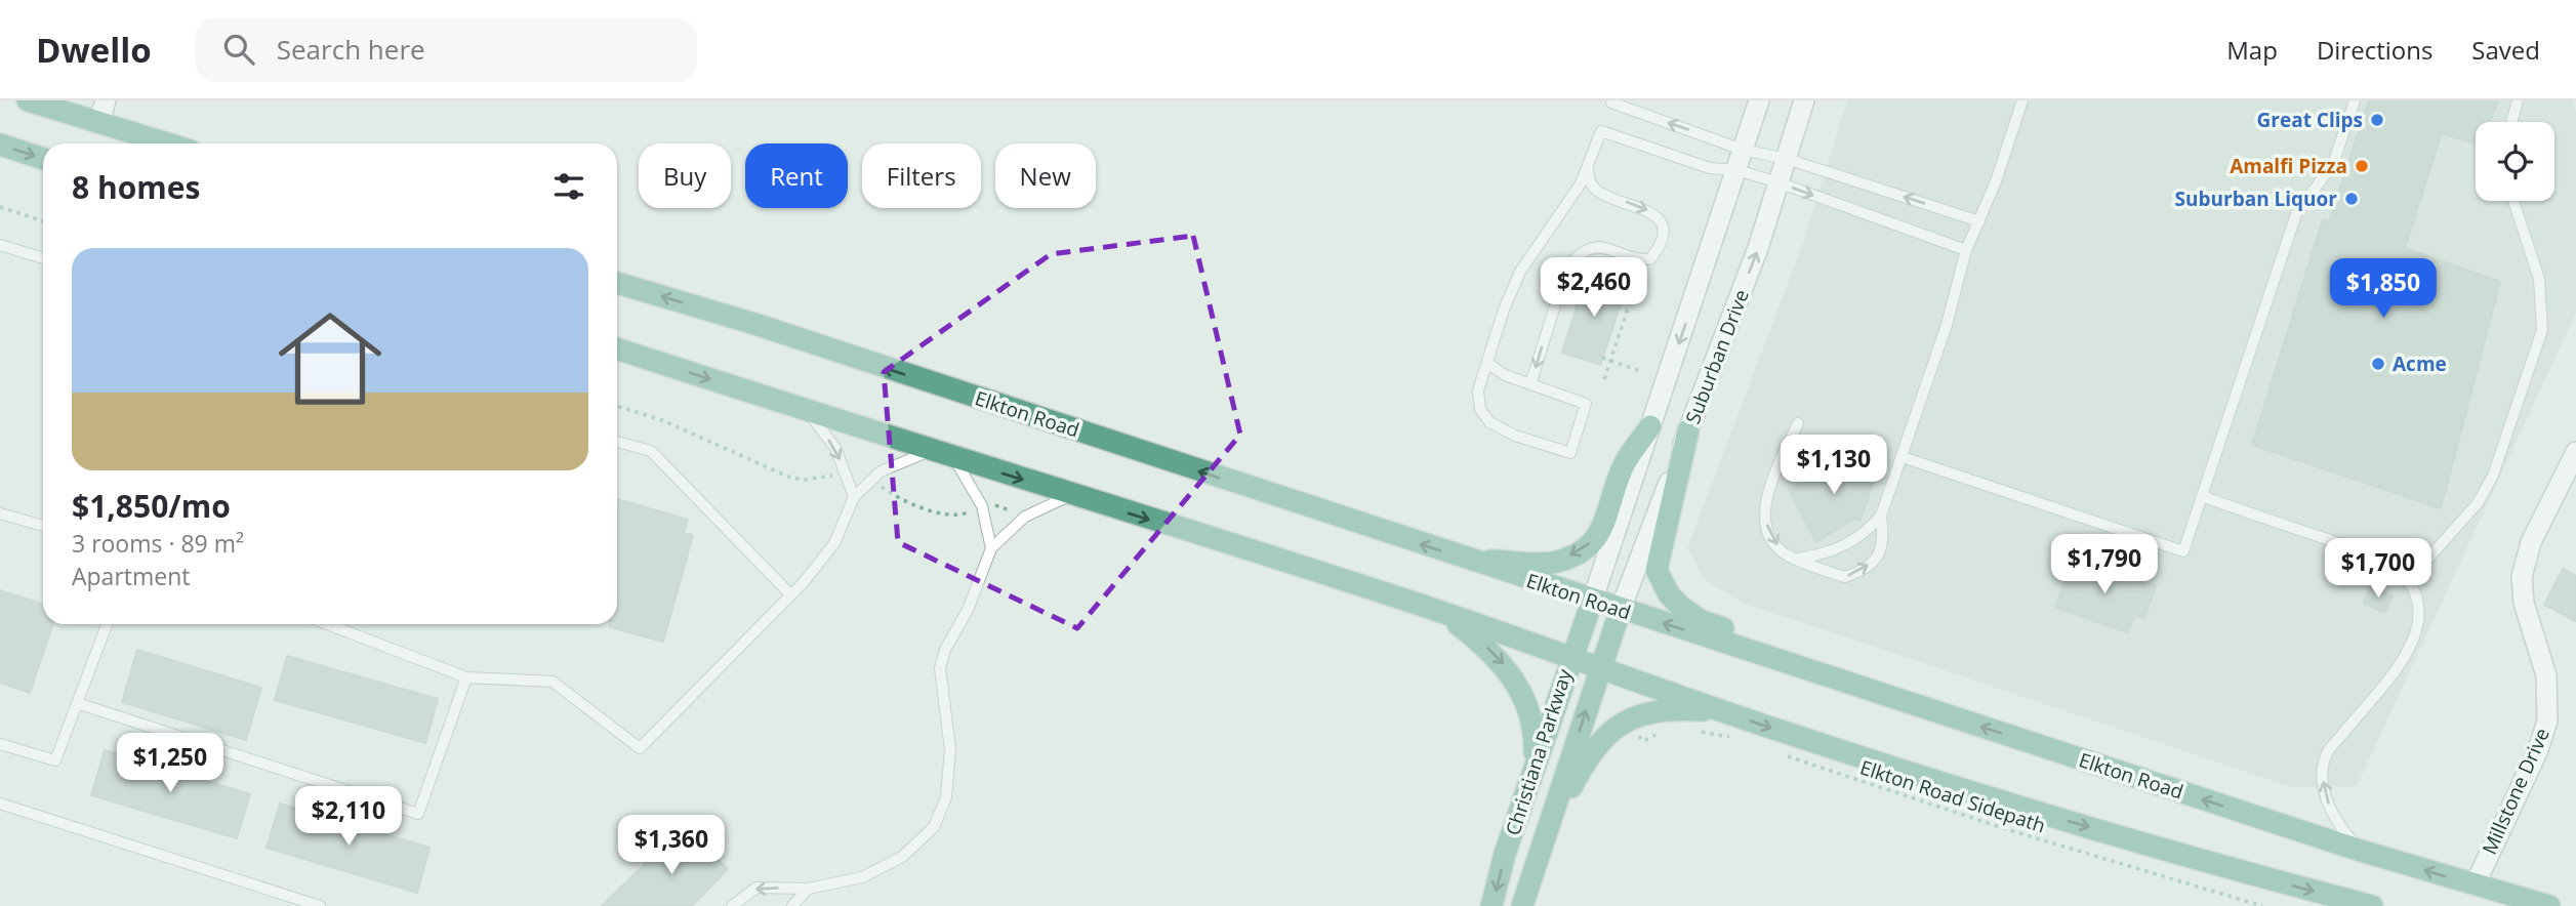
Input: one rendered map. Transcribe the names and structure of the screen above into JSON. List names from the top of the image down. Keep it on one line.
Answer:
{"streets":{"main road":["Elkton Road","Christiana Parkway"],"street":["Suburban Drive","Millstone Drive"],"path":["Elkton Road Sidepath"]},"crossings":[["Suburban Drive","Elkton Road"],["Suburban Drive","Christiana Parkway"],["Elkton Road","Christiana Parkway"],["Elkton Road","Millstone Drive"]],"places":["Great Clips","Amalfi Pizza","Suburban Liquor","Acme"],"page":{"header":"Dwello","search":"Search here","nav":["Map","Directions","Saved"],"chip":["Buy","Rent","Filters","New"],"heading":"8 homes","list":[{"name":"$1,850/mo","note":"3 rooms · 89 m² · Apartment"}],"price":["$2,460","$1,850","$1,130","$1,790","$1,700","$1,250","$2,110","$1,360"]}}
